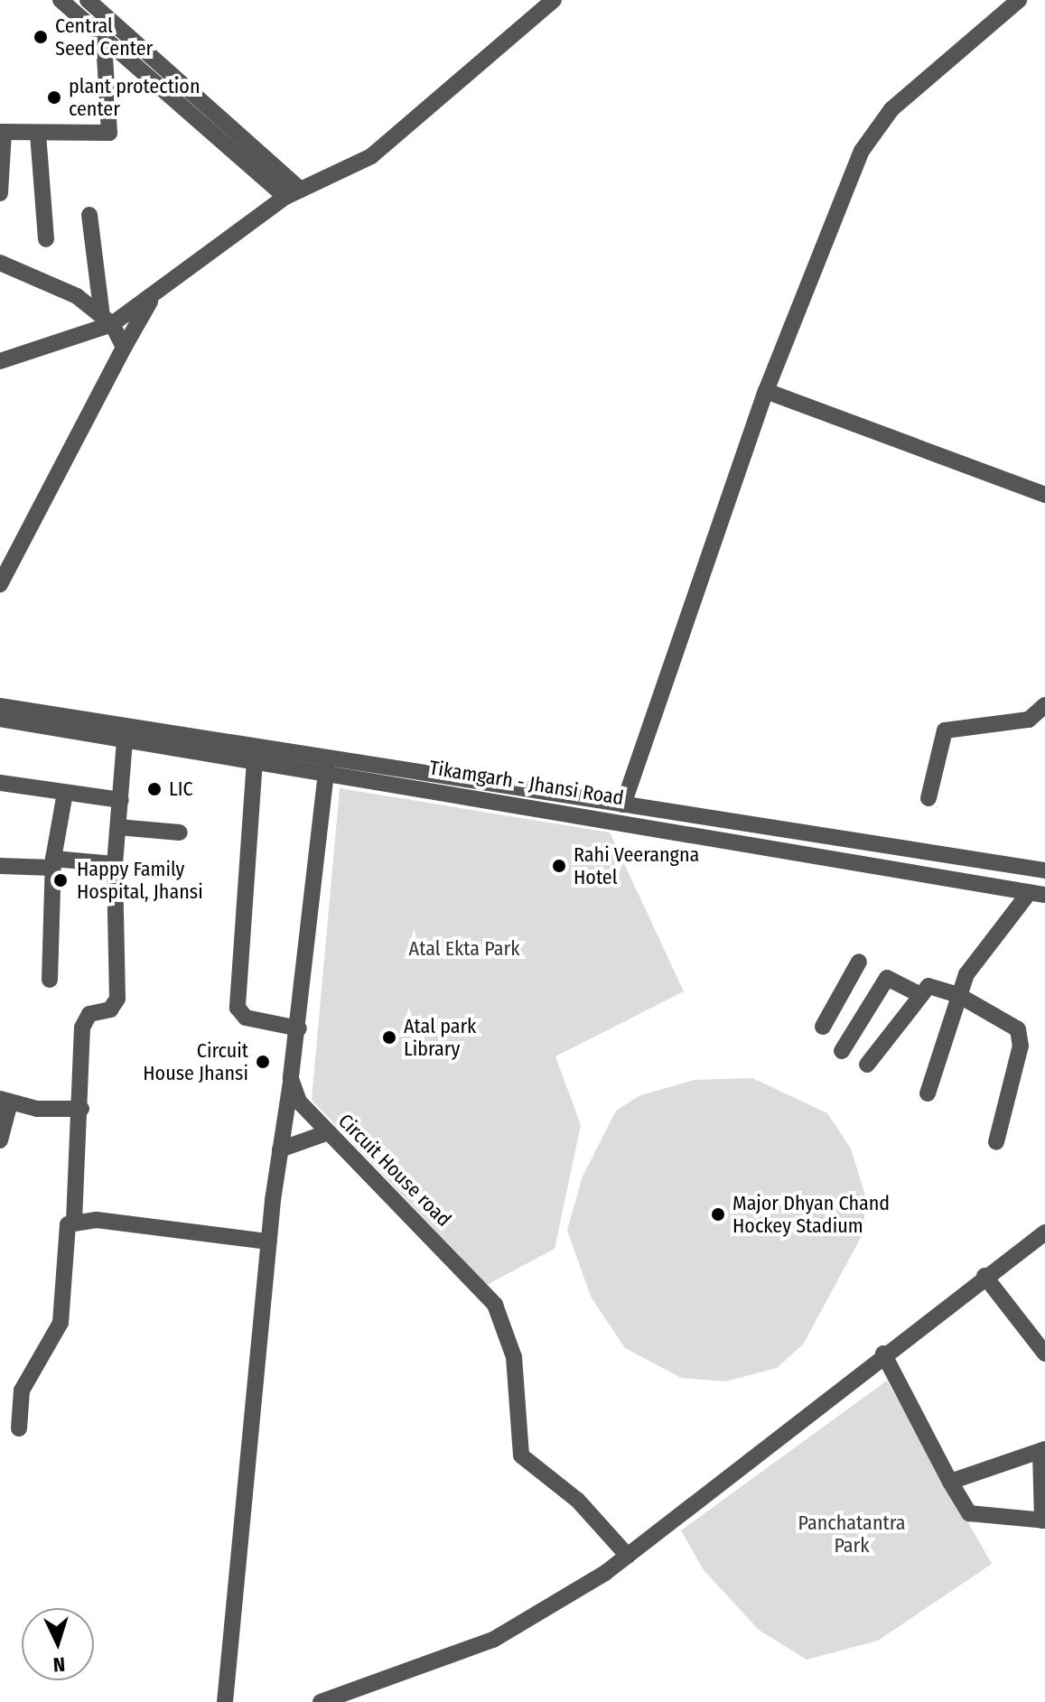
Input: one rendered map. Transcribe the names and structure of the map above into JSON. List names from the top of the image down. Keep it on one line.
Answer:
{"streets":{"street":["Tikamgarh - Jhansi Road","Circuit House road"]},"parks":["Atal Ekta Park","Panchatantra Park"],"places":["Central Seed Center","plant protection center","LIC","Rahi Veerangna Hotel","Happy Family Hospital, Jhansi","Atal park Library","Circuit House Jhansi","Major Dhyan Chand Hockey Stadium"],"north":"bottom"}
